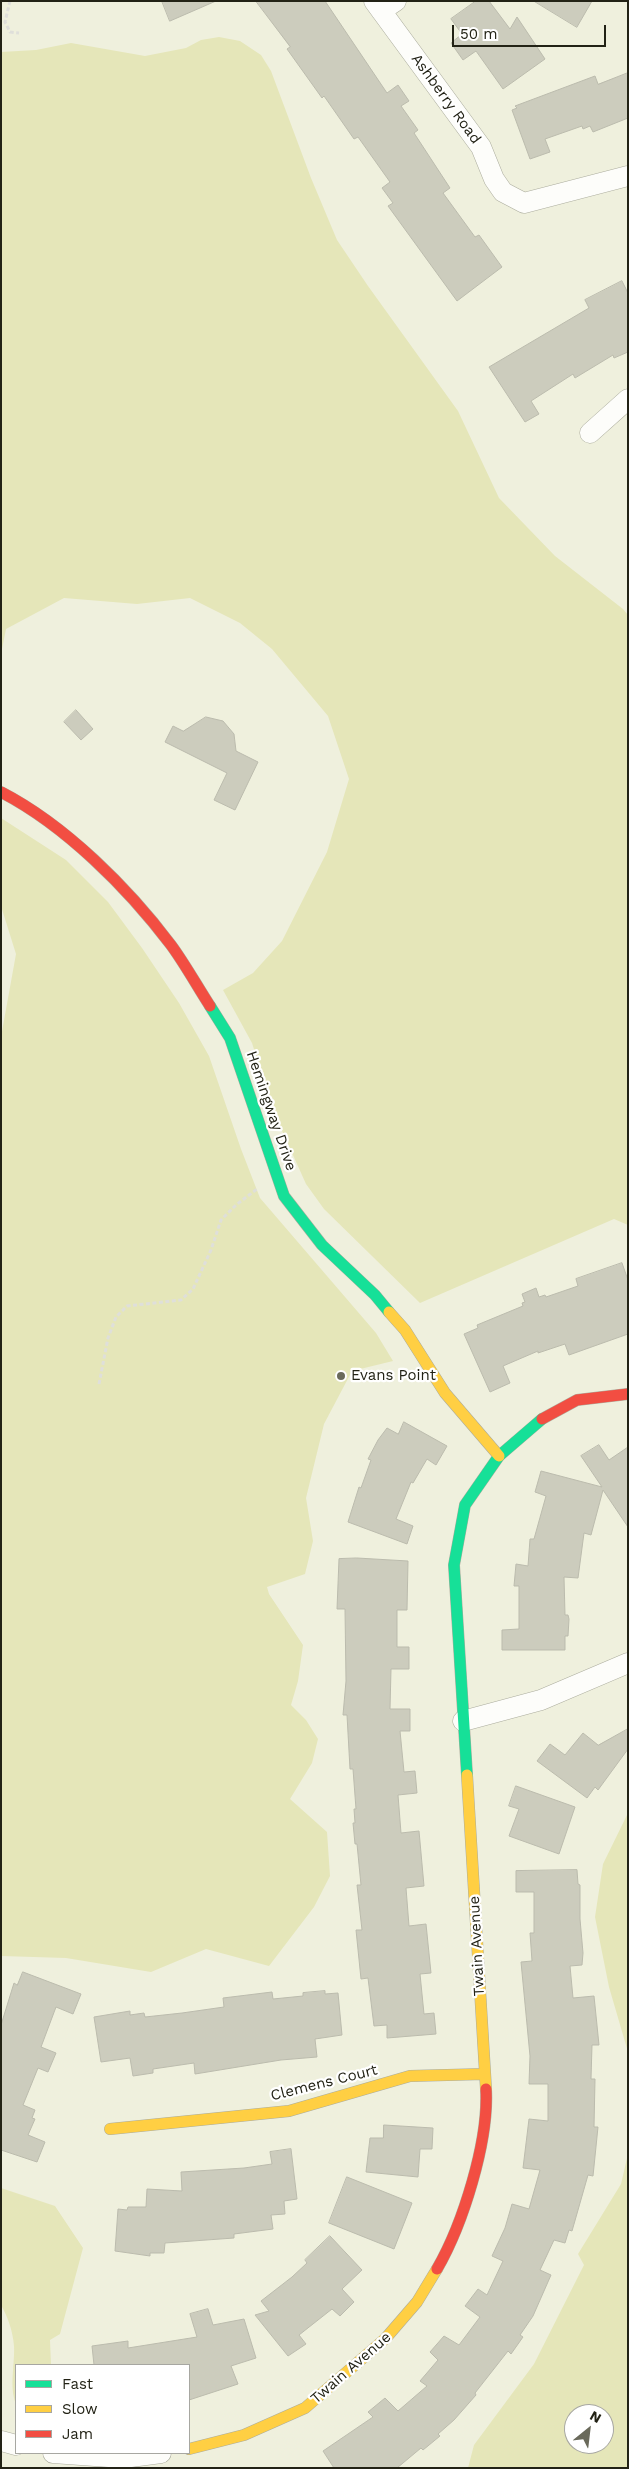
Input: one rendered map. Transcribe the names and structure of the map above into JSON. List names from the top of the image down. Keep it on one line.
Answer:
{"streets":{"street":["Ashberry Road","Hemingway Drive","Twain Avenue","Clemens Court"]},"crossings":[["Hemingway Drive","Twain Avenue"],["Twain Avenue","Clemens Court"]],"places":["Evans Point"],"legend":["Fast","Slow","Jam"],"scale_bar":"50 m","north":"top right"}
